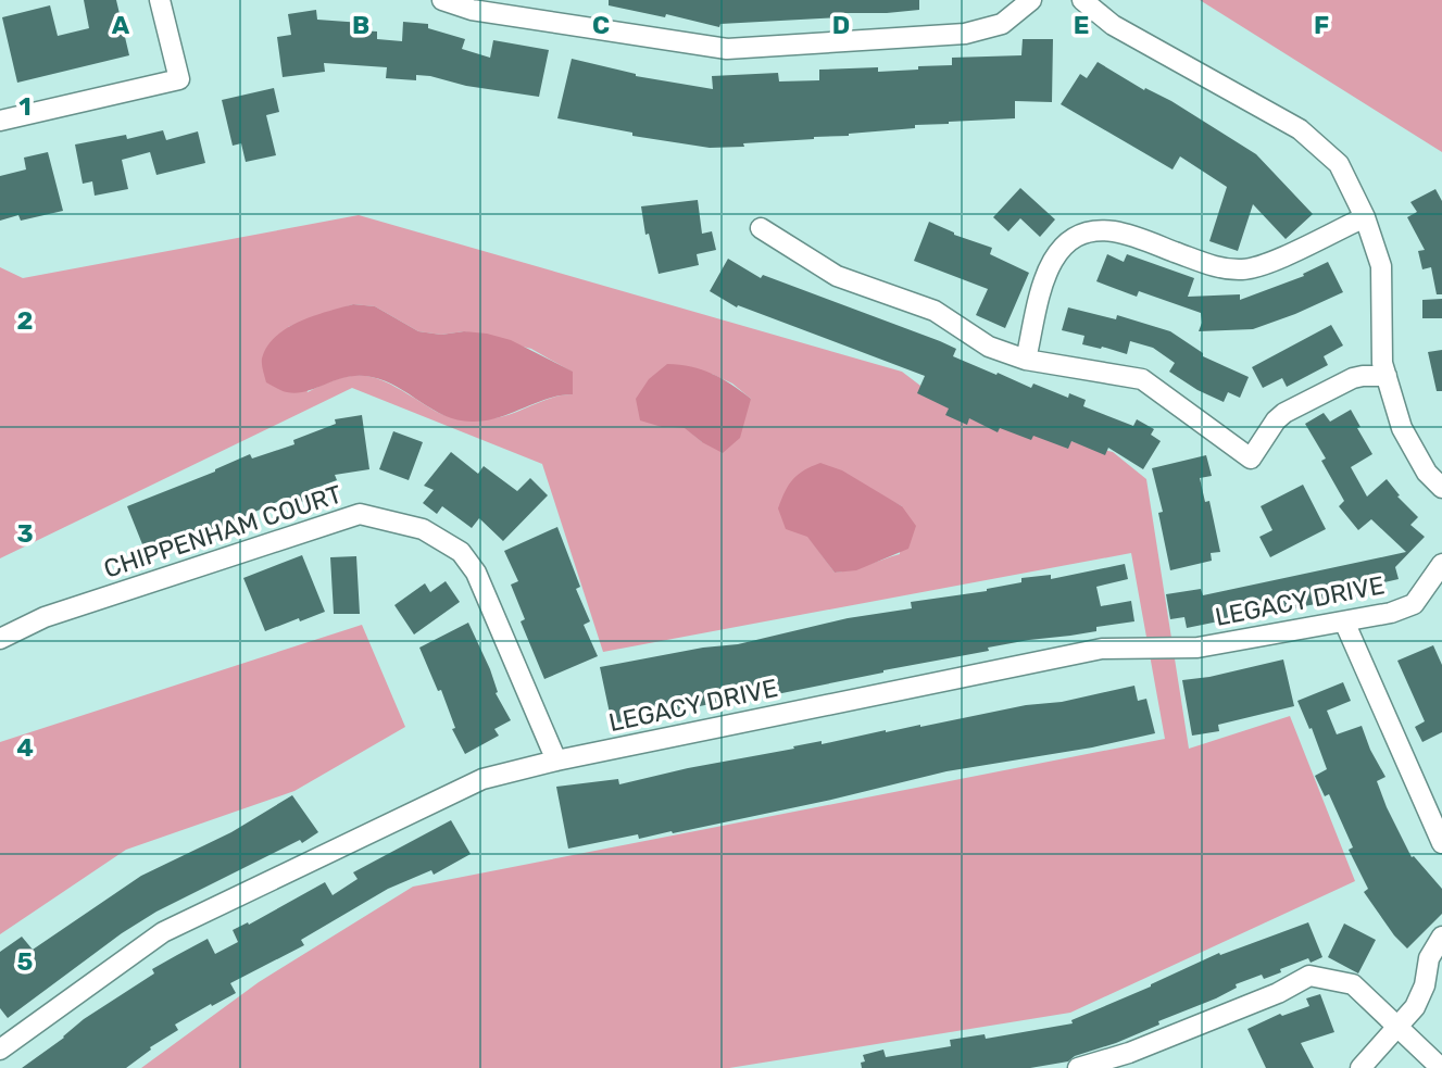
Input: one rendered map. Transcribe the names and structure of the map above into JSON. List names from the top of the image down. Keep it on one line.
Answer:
{"streets":{"street":["CHIPPENHAM COURT","LEGACY DRIVE"]},"crossings":[["CHIPPENHAM COURT","LEGACY DRIVE"]],"grid":{"columns":["A","B","C","D","E","F"],"rows":["1","2","3","4","5"]}}
